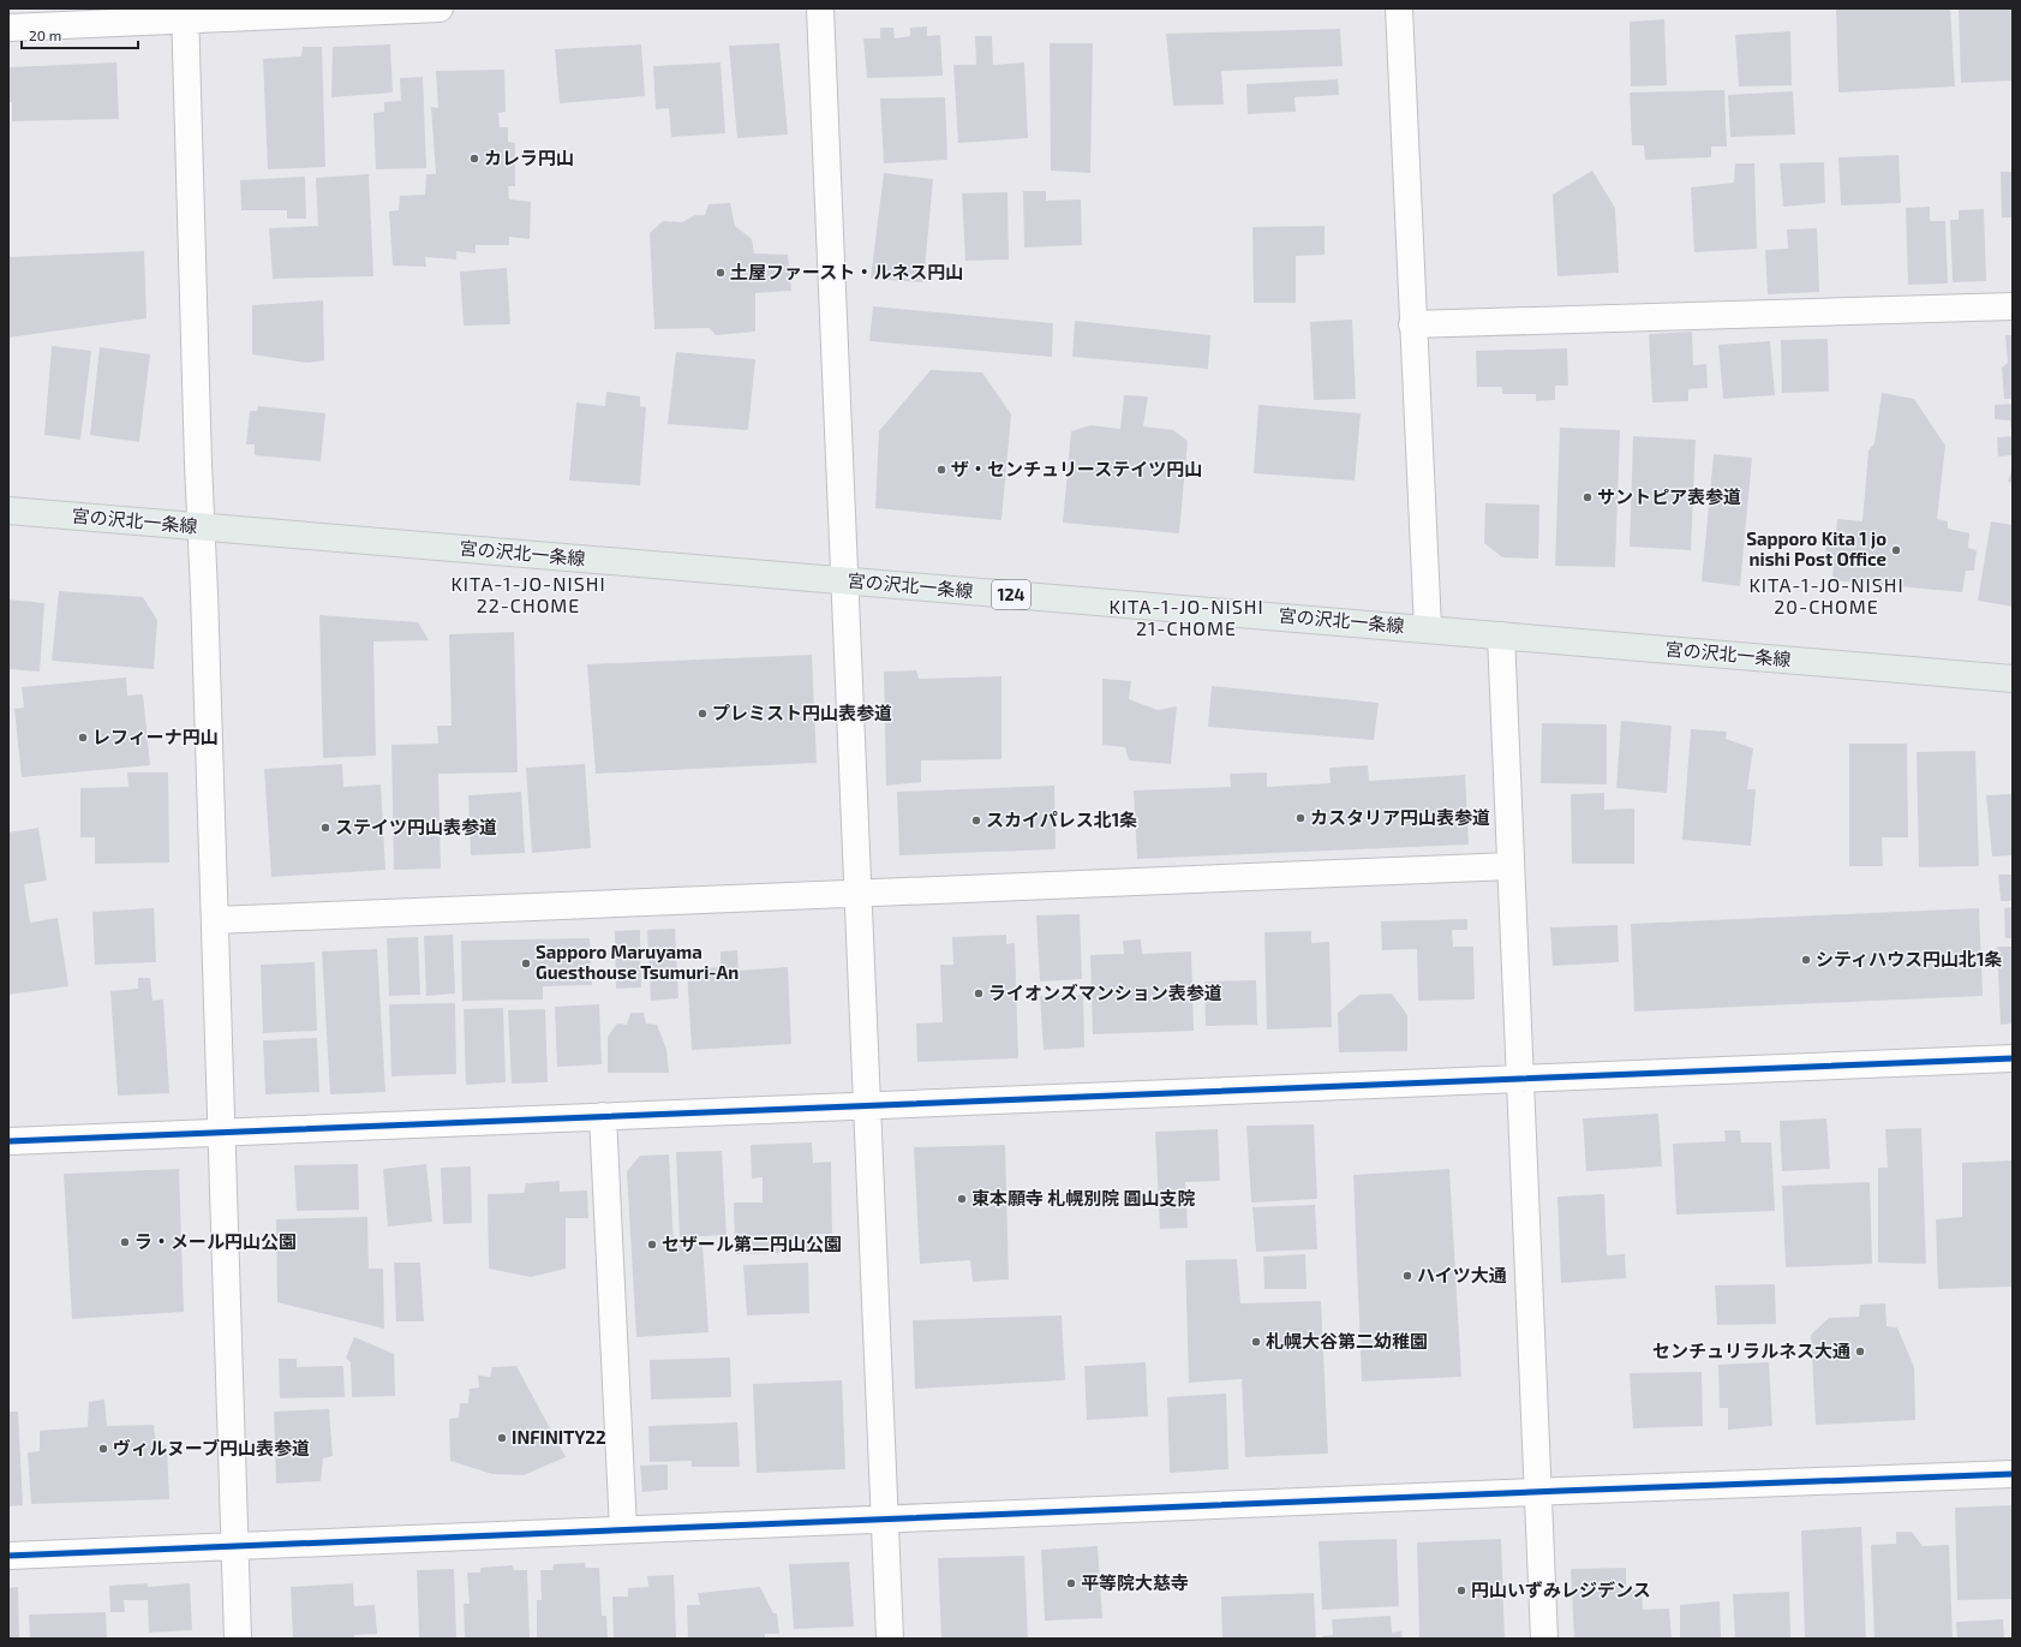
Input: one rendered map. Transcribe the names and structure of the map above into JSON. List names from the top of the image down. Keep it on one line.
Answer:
{"streets":{"main road":["宮の沢北一条線","124"]},"districts":["KITA-1-JO-NISHI 22-CHOME","KITA-1-JO-NISHI 20-CHOME","KITA-1-JO-NISHI 21-CHOME"],"places":["カレラ円山","土屋ファースト・ルネス円山","ザ・センチュリーステイツ円山","サントピア表参道","Sapporo Kita 1 jo nishi Post Office","プレミスト円山表参道","レフィーナ円山","カスタリア円山表参道","スカイパレス北1条","ステイツ円山表参道","シティハウス円山北1条","Sapporo Maruyama Guesthouse Tsumuri-An","ライオンズマンション表参道","東本願寺 札幌別院 圓山支院","ラ・メール円山公園","セザール第二円山公園","ハイツ大通","札幌大谷第二幼稚園","センチュリラルネス大通","INFINITY22","ヴィルヌーブ円山表参道","平等院大慈寺","円山いずみレジデンス"],"scale_bar":"20 m"}
